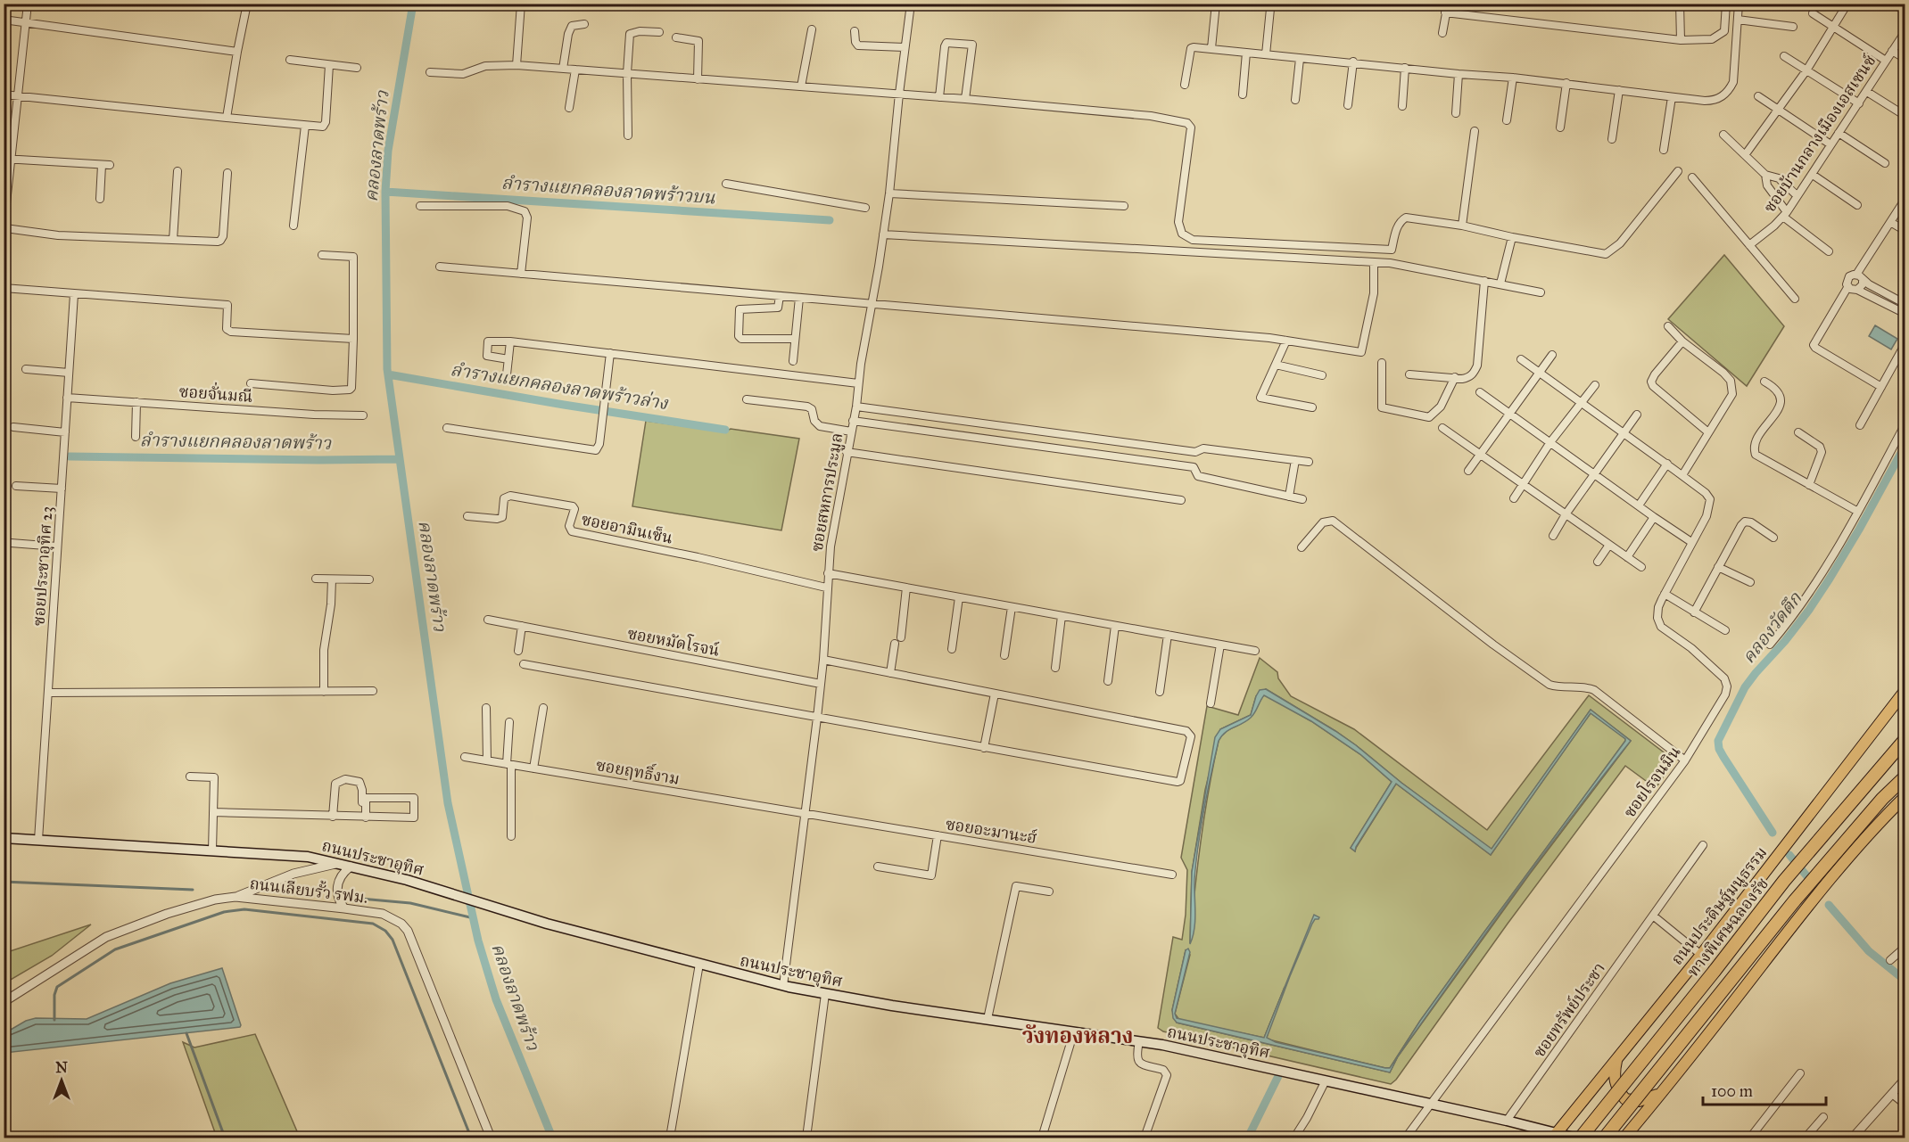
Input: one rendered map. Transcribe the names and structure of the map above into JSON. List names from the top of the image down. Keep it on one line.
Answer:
{"streets":{"highway":["ทางพิเศษฉลองรัช"],"main road":["ถนนประชาอุทิศ","ถนนประดิษฐ์มนูธรรม"],"street":["ซอยบ้านกลางเมืองเอสเซนซ์","ซอยจั่นมณี","ซอยสหการประมูล","ซอยอามินเซ็น","ซอยประชาอุทิศ 23","ซอยหมัดโรจน์","ซอยฤทธิ์งาม","ซอยโรจนมิน","ซอยอะมานะฮ์","ถนนเลียบรั้ว รฟม.","ซอยทรัพย์ประชา"]},"crossings":[["ซอยจั่นมณี","ซอยประชาอุทิศ 23"],["ซอยสหการประมูล","ซอยอามินเซ็น"],["ซอยสหการประมูล","ซอยหมัดโรจน์"],["ซอยสหการประมูล","ซอยฤทธิ์งาม"],["ซอยสหการประมูล","ซอยอะมานะฮ์"],["ซอยสหการประมูล","ถนนประชาอุทิศ"],["ซอยประชาอุทิศ 23","ถนนประชาอุทิศ"],["ซอยฤทธิ์งาม","ซอยอะมานะฮ์"],["ซอยโรจนมิน","ถนนประชาอุทิศ"],["ถนนประชาอุทิศ","ถนนประดิษฐ์มนูธรรม"],["ถนนประชาอุทิศ","ซอยทรัพย์ประชา"]],"districts":["วังทองหลาง"],"water":["คลองลาดพร้าว","ลำรางแยกคลองลาดพร้าวบน","ลำรางแยกคลองลาดพร้าวล่าง","ลำรางแยกคลองลาดพร้าว","คลองวัดตึก"],"scale_bar":"100 m","north":"top"}
